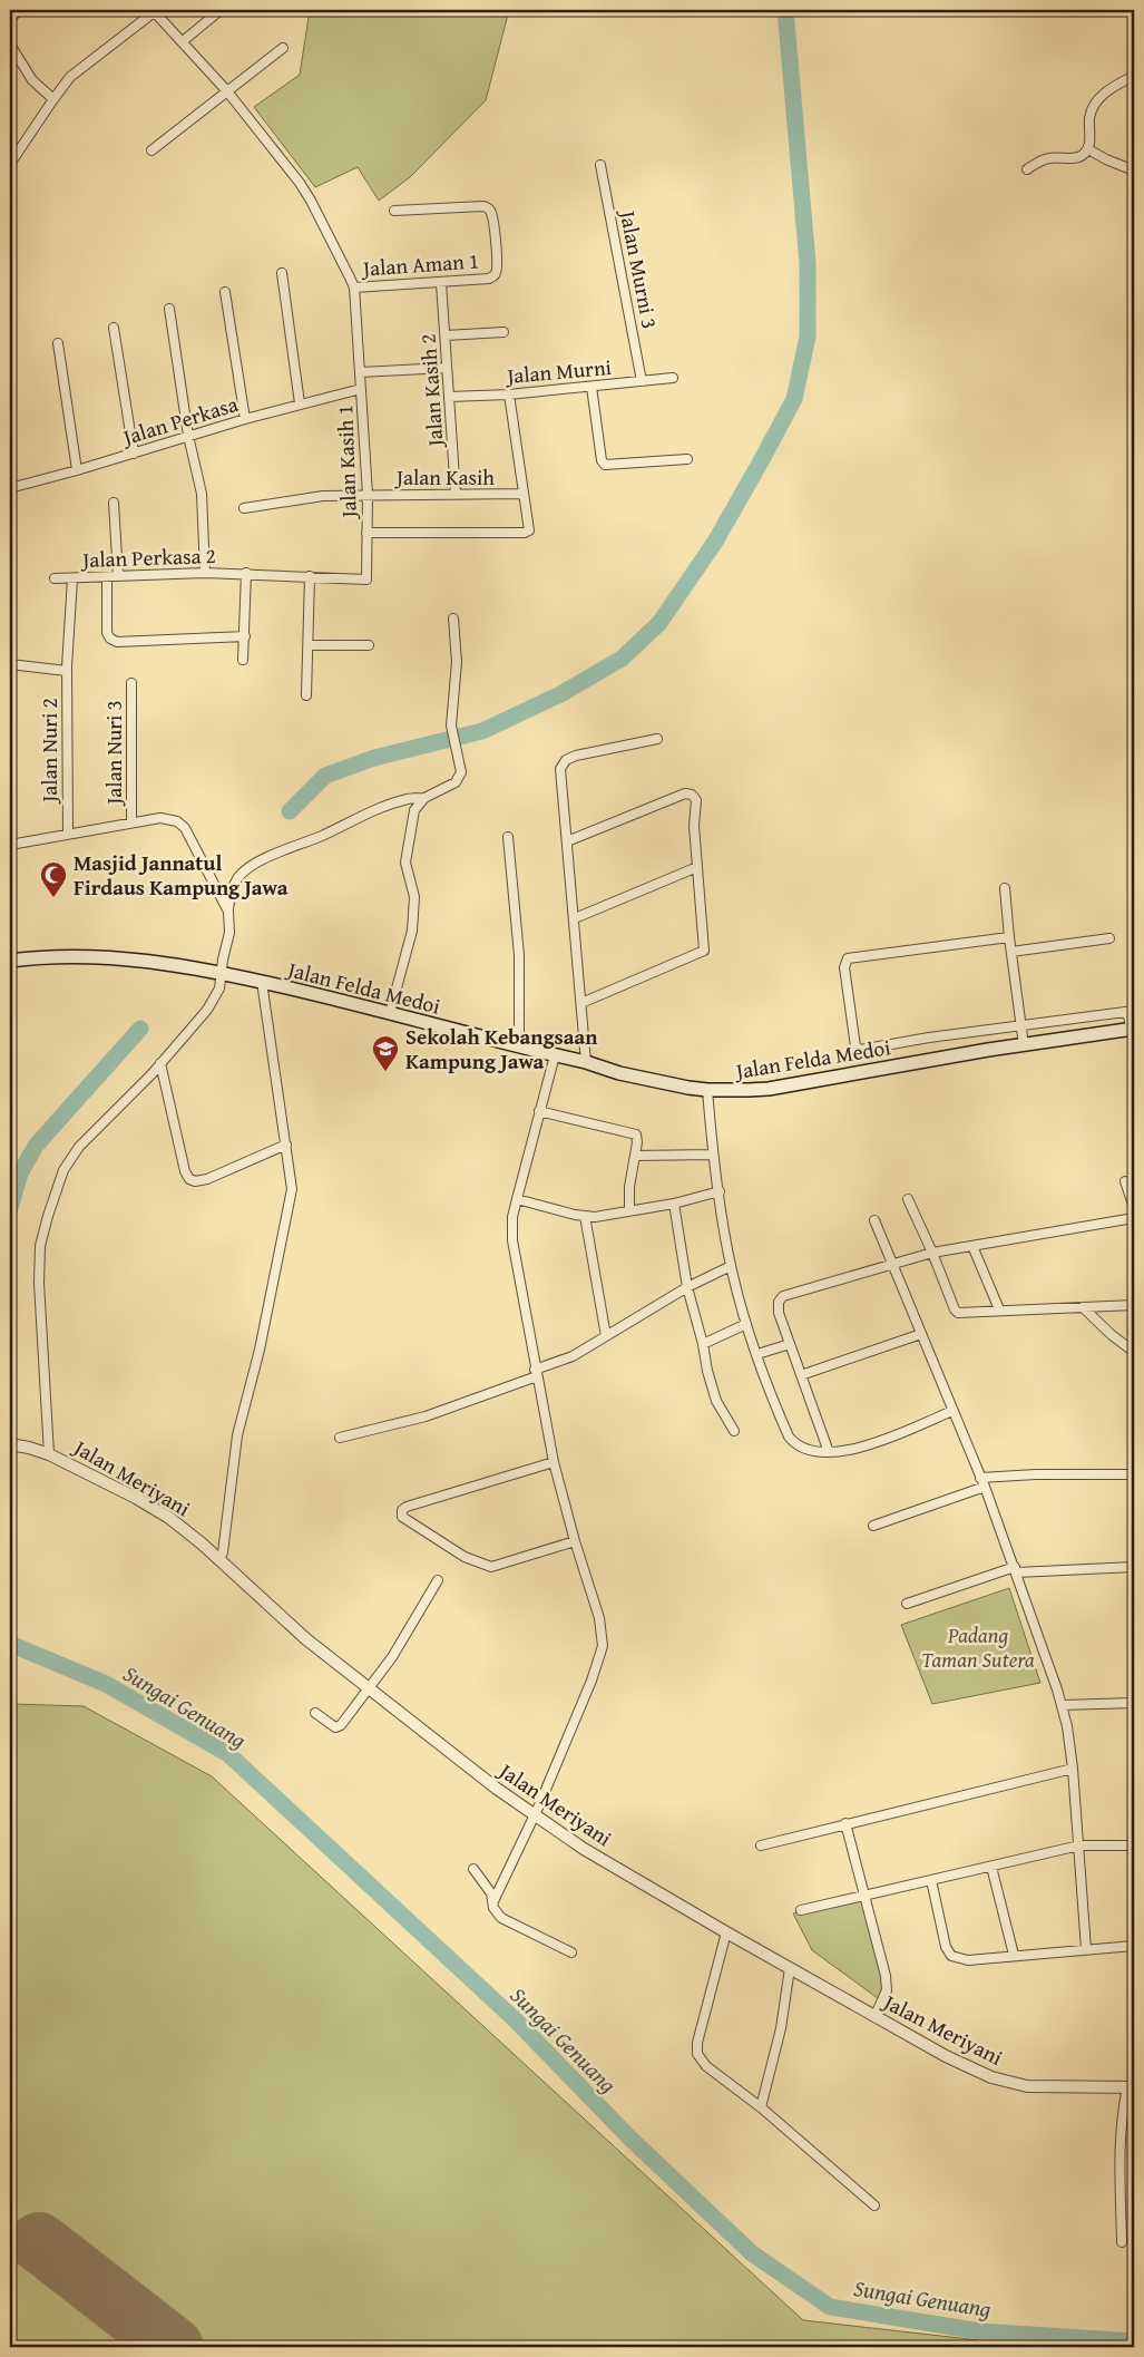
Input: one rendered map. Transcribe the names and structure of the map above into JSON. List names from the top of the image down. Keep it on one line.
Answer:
{"streets":{"main road":["Jalan Felda Medoi"],"street":["Jalan Aman 1","Jalan Murni 3","Jalan Murni","Jalan Kasih 2","Jalan Perkasa","Jalan Kasih 1","Jalan Kasih","Jalan Perkasa 2","Jalan Nuri 2","Jalan Nuri 3","Jalan Meriyani"]},"crossings":[["Jalan Aman 1","Jalan Kasih 2"],["Jalan Aman 1","Jalan Kasih 1"],["Jalan Murni 3","Jalan Murni"],["Jalan Murni","Jalan Kasih 2"],["Jalan Kasih 2","Jalan Kasih"],["Jalan Perkasa","Jalan Kasih 1"],["Jalan Kasih 1","Jalan Kasih"],["Jalan Kasih 1","Jalan Perkasa 2"],["Jalan Perkasa 2","Jalan Nuri 2"]],"water":["Sungai Genuang"],"parks":["Padang Taman Sutera"],"places":{"mosque":["Masjid Jannatul Firdaus Kampung Jawa"],"school or university":["Sekolah Kebangsaan Kampung Jawa"]}}
